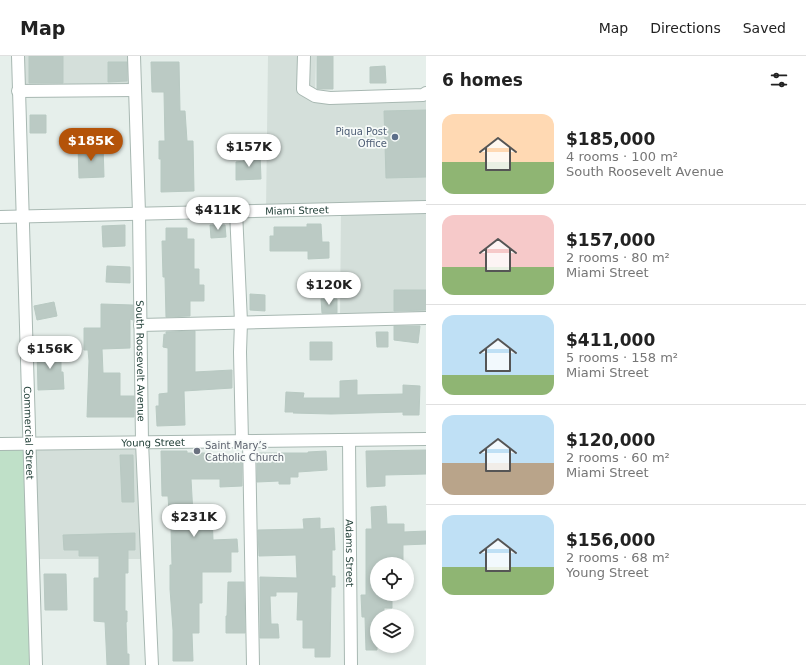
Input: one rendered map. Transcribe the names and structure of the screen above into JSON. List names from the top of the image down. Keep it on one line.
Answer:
{"streets":{"street":["Miami Street","South Roosevelt Avenue","Commercial Street","Young Street","Adams Street"]},"crossings":[["Miami Street","South Roosevelt Avenue"],["Miami Street","Commercial Street"],["South Roosevelt Avenue","Young Street"],["Commercial Street","Young Street"],["Young Street","Adams Street"]],"places":["Piqua Post Office","Saint Mary’s Catholic Church"],"page":{"header":"Map","nav":["Map","Directions","Saved"],"heading":"6 homes","list":[{"name":"$185,000","note":"4 rooms · 100 m² · South Roosevelt Avenue"},{"name":"$157,000","note":"2 rooms · 80 m² · Miami Street"},{"name":"$411,000","note":"5 rooms · 158 m² · Miami Street"},{"name":"$120,000","note":"2 rooms · 60 m² · Miami Street"},{"name":"$156,000","note":"2 rooms · 68 m² · Young Street"}],"price":["$185K","$157K","$411K","$120K","$156K","$231K"]}}
